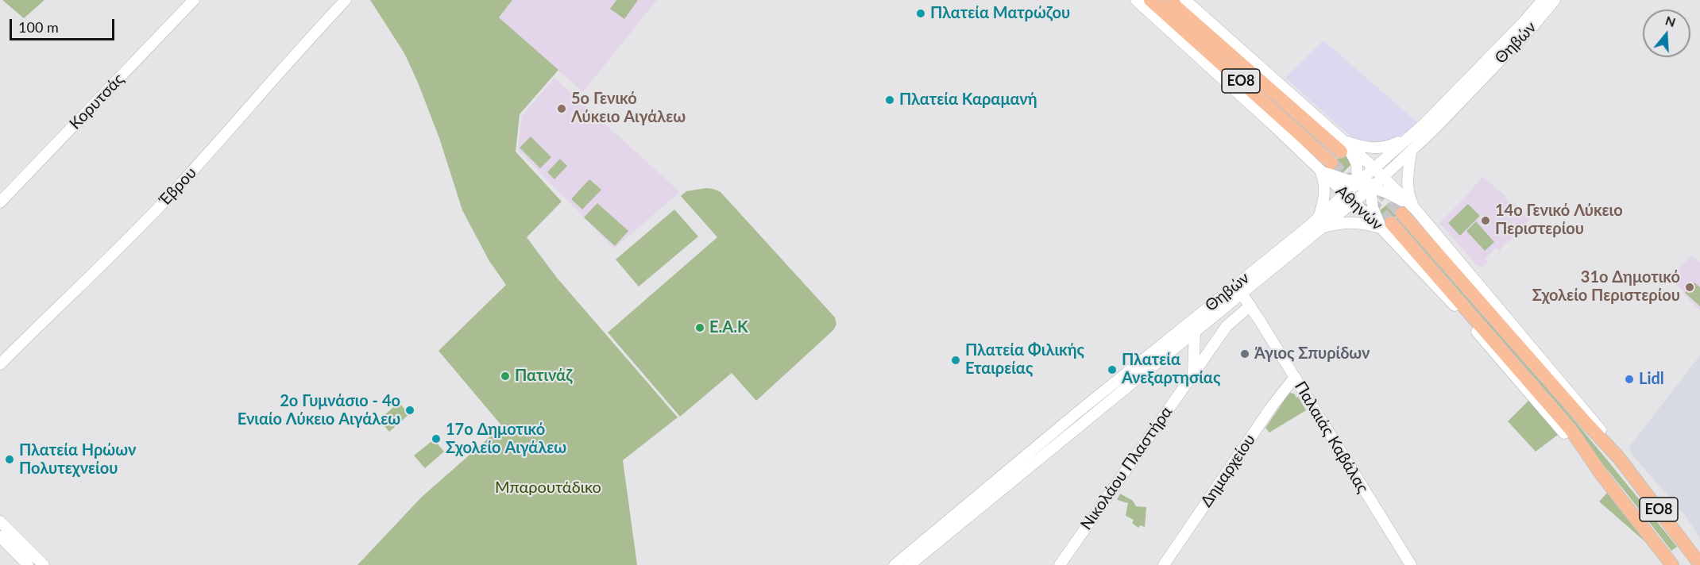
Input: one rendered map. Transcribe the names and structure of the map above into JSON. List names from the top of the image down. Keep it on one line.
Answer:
{"streets":{"highway":["ΕΟ8","Αθηνών"],"main road":["Θηβών","Κορυτσάς","Έβρου","Παλαιάς Καβάλας","Νικολάου Πλαστήρα","Δημαρχείου"]},"crossings":[["Θηβών","Αθηνών"],["Θηβών","Παλαιάς Καβάλας"],["Θηβών","Νικολάου Πλαστήρα"],["Παλαιάς Καβάλας","Νικολάου Πλαστήρα"],["Παλαιάς Καβάλας","Δημαρχείου"]],"parks":["Μπαρουτάδικο"],"places":["Πλατεία Ματρώζου","Πλατεία Καραμανή","5ο Γενικό Λύκειο Αιγάλεω","14ο Γενικό Λύκειο Περιστερίου","31ο Δημοτικό Σχολείο Περιστερίου","E.A.K","Άγιος Σπυρίδων","Πλατεία Φιλικής Εταιρείας","Πλατεία Ανεξαρτησίας","Πατινάζ","Lidl","2ο Γυμνάσιο - 4ο Ενιαίο Λύκειο Αιγάλεω","17o Δημοτικό Σχολείο Αιγάλεω","Πλατεία Ηρώων Πολυτεχνείου"],"scale_bar":"100 m","north":"top"}
